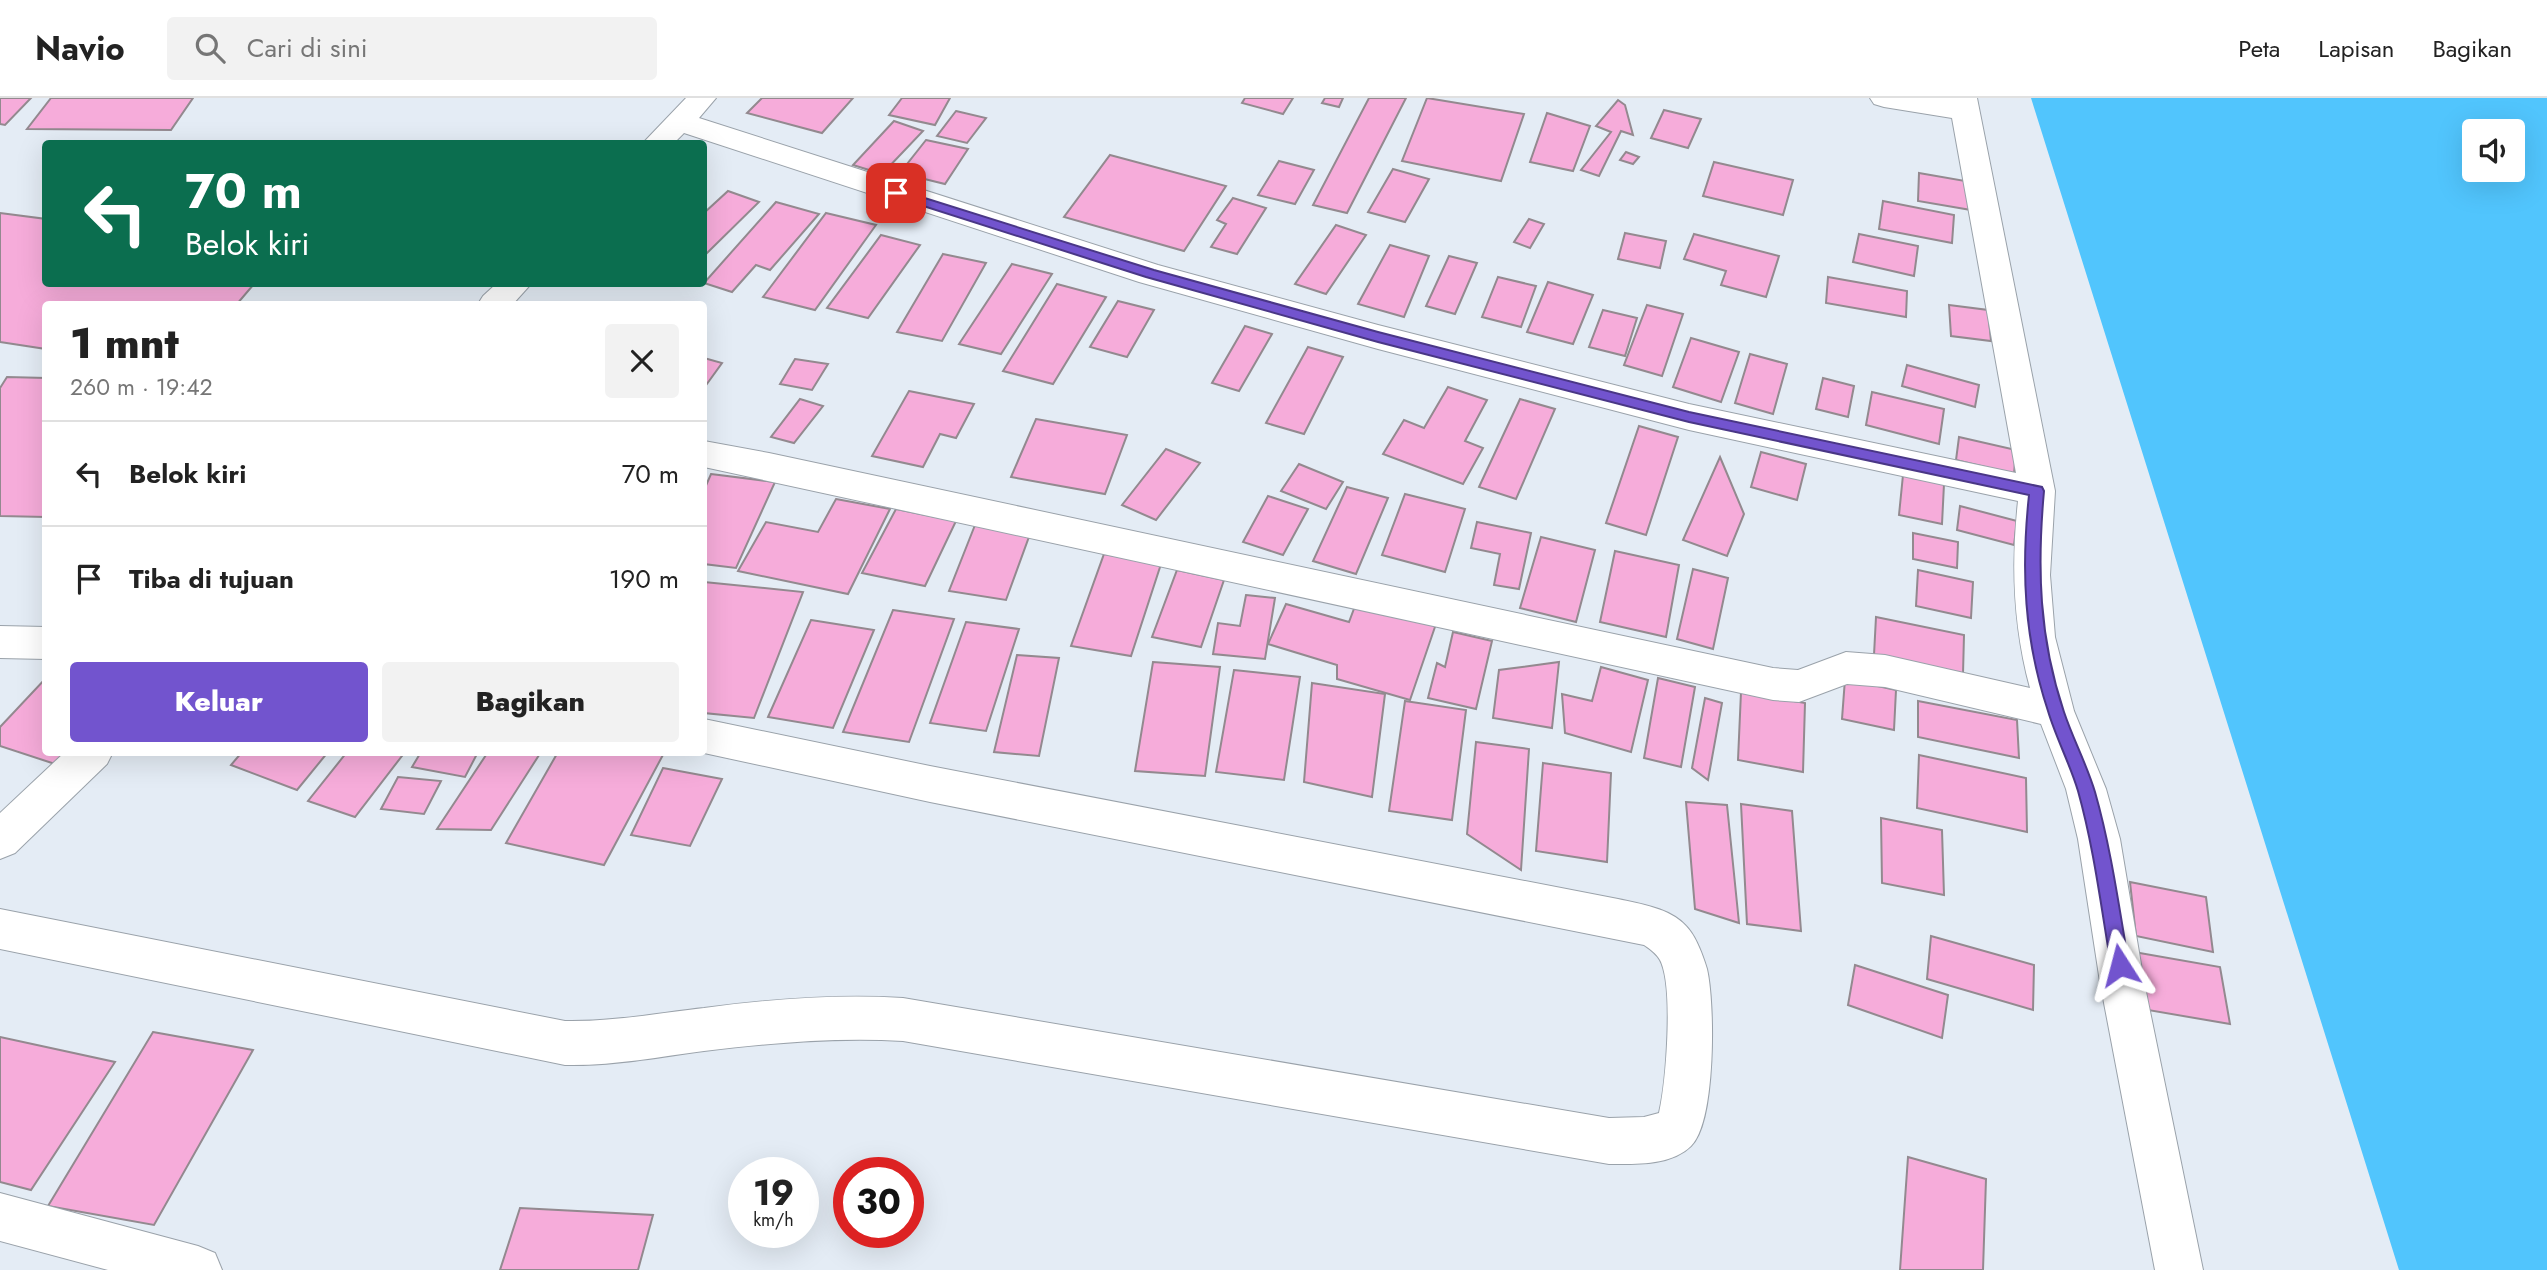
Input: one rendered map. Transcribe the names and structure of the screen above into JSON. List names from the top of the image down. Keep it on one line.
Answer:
{"page":{"header":"Navio","search":"Cari di sini","nav":["Peta","Lapisan","Bagikan"],"turn":["70 m","Belok kiri"],"heading":["1 mnt","260 m · 19:42"],"list":[{"name":"Belok kiri","value":"70 m"},{"name":"Tiba di tujuan","value":"190 m"}],"buttons":["Keluar","Bagikan"],"speed":"19 km/h","limit":"30"}}
